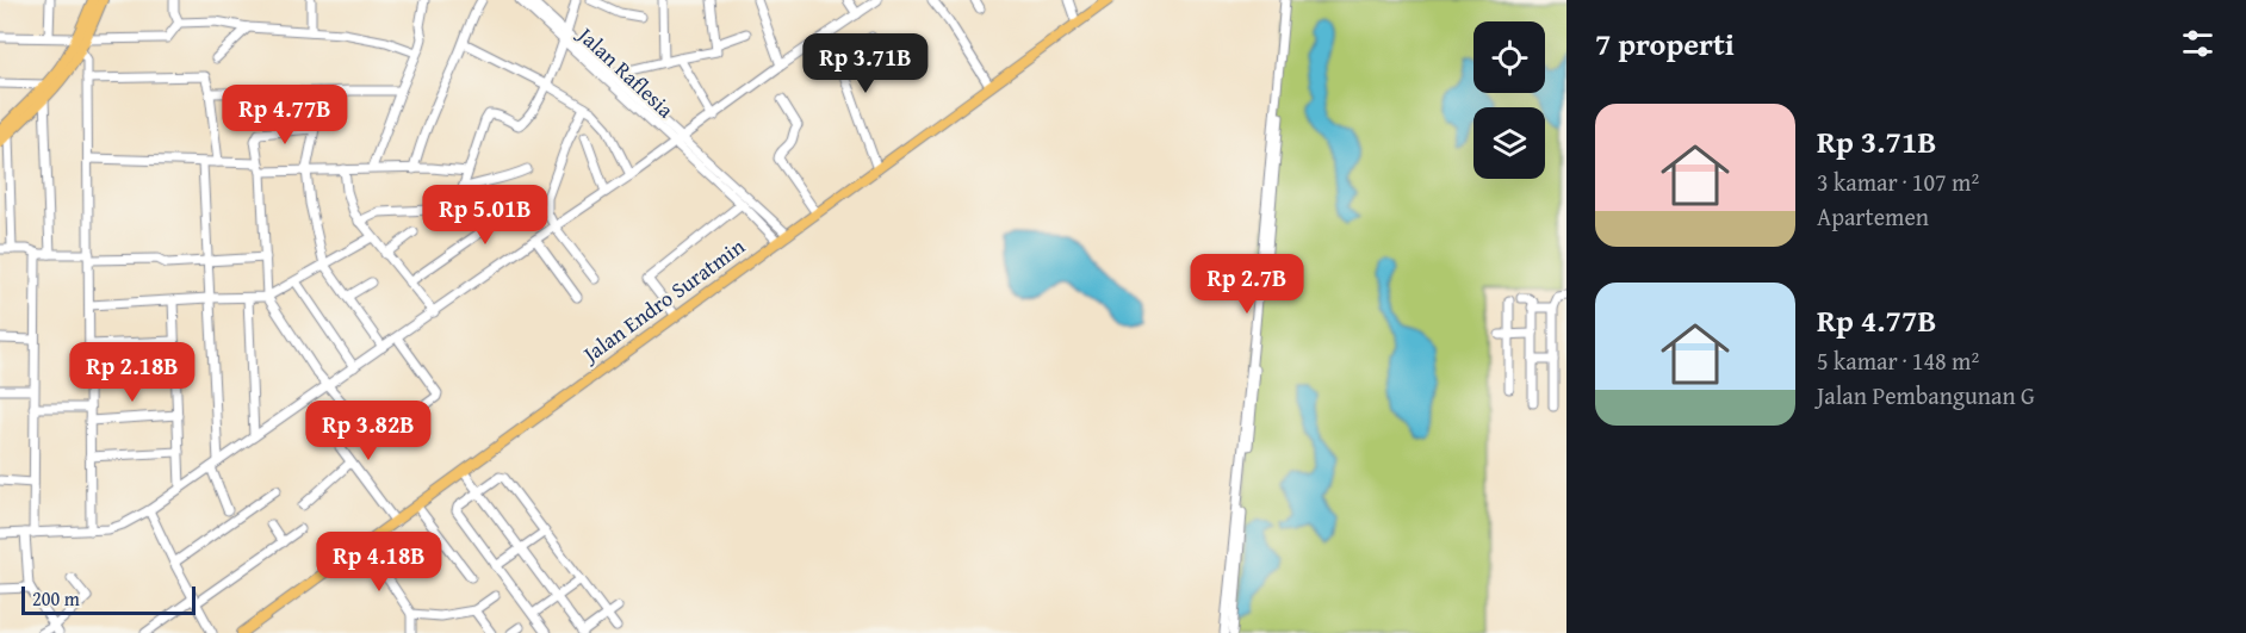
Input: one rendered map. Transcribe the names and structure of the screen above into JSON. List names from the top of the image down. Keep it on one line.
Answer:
{"streets":{"main road":["Jalan Endro Suratmin"],"street":["Jalan Raflesia"]},"scale_bar":"200 m","page":{"heading":"7 properti","price":["Rp 3.71B","Rp 4.77B","Rp 5.01B","Rp 2.7B","Rp 2.18B","Rp 3.82B","Rp 4.18B"],"list":[{"name":"Rp 3.71B","note":"3 kamar · 107 m² · Apartemen"},{"name":"Rp 4.77B","note":"5 kamar · 148 m² · Jalan Pembangunan G"}],"scale":"200 m"}}
